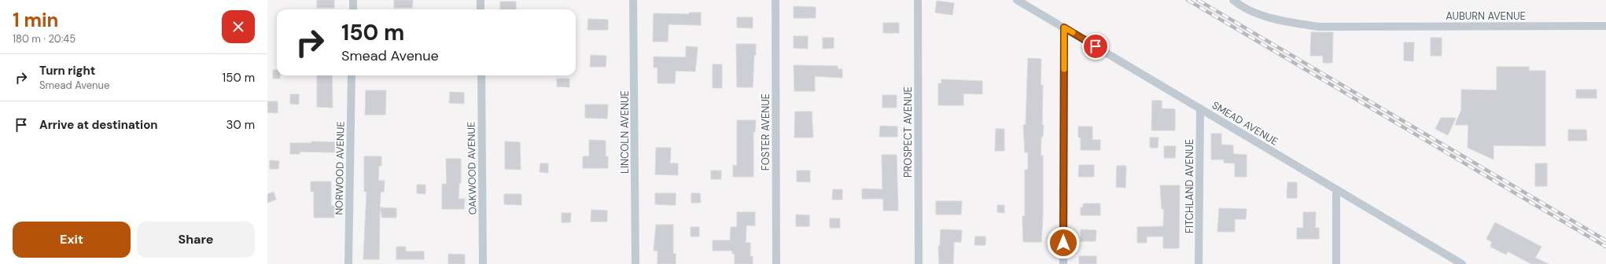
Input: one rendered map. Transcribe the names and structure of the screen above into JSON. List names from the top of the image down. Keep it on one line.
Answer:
{"streets":{"street":["AUBURN AVENUE","SMEAD AVENUE","LINCOLN AVENUE","FOSTER AVENUE","PROSPECT AVENUE","NORWOOD AVENUE","OAKWOOD AVENUE","FITCHLAND AVENUE"]},"crossings":[["SMEAD AVENUE","FITCHLAND AVENUE"]],"page":{"heading":["1 min","180 m · 20:45"],"turn":["150 m","Smead Avenue"],"list":[{"name":"Turn right","note":"Smead Avenue","value":"150 m"},{"name":"Arrive at destination","value":"30 m"}],"buttons":["Exit","Share"]}}
